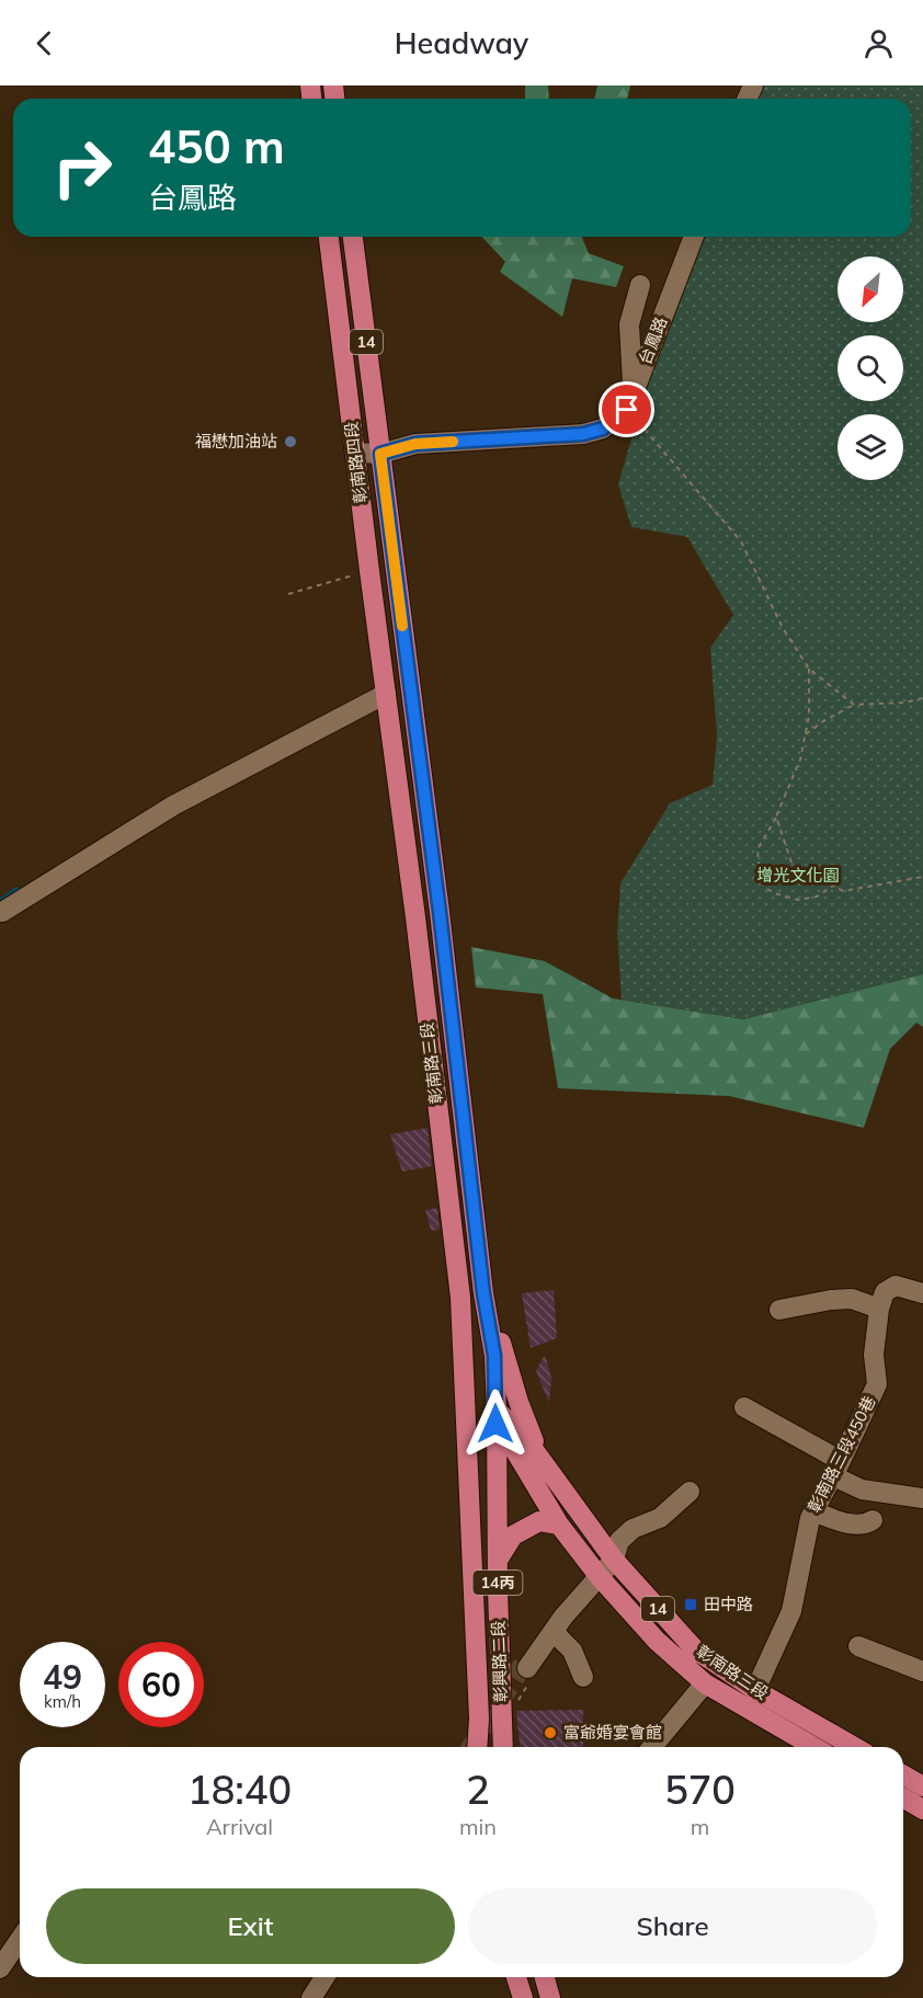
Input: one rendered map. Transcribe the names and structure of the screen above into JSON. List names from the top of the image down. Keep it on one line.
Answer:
{"streets":{"main road":["14","彰南路四段","彰南路三段","14丙","彰興路二段"],"street":["台鳳路","彰南路三段450巷"]},"crossings":[["彰南路四段","彰南路三段"],["彰南路三段","彰南路三段450巷"],["彰南路三段","彰興路二段"]],"parks":["增光文化園"],"places":{"other":["福懋加油站","富爺婚宴會館"],"transit":["田中路"]},"north":"bottom left","page":{"header":"Headway","turn":["450 m","台鳳路"],"speed":"49 km/h","limit":"60","eta":["18:40","Arrival","2","min","570","m"],"buttons":["Exit","Share"]}}
